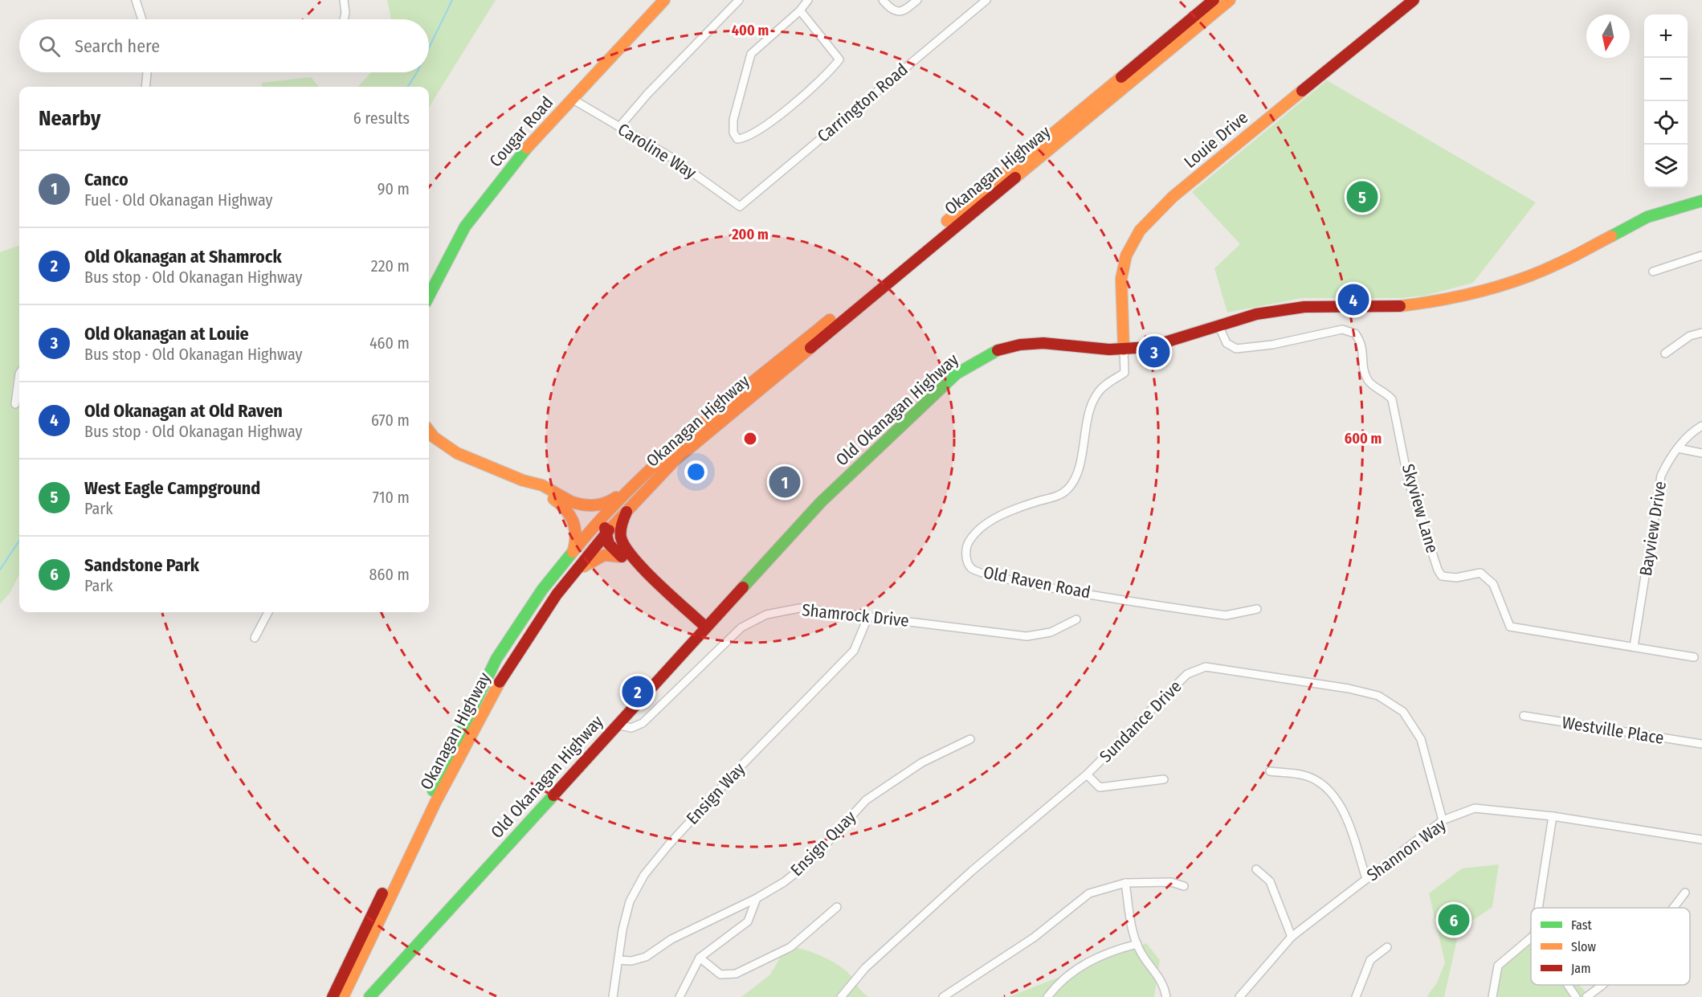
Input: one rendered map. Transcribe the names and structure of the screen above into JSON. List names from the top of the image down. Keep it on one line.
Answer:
{"streets":{"main road":["Cougar Road","Louie Drive","Okanagan Highway","Old Okanagan Highway"],"street":["Carrington Road","Caroline Way","Skyview Lane","Bayview Drive","Old Raven Road","Shamrock Drive","Sundance Drive","Westville Place","Ensign Way","Ensign Quay","Shannon Way"]},"crossings":[["Carrington Road","Caroline Way"],["Cougar Road","Caroline Way"],["Louie Drive","Old Okanagan Highway"],["Louie Drive","Old Raven Road"],["Old Okanagan Highway","Skyview Lane"],["Old Okanagan Highway","Old Raven Road"],["Old Okanagan Highway","Shamrock Drive"],["Skyview Lane","Bayview Drive"],["Shamrock Drive","Ensign Way"],["Sundance Drive","Shannon Way"],["Ensign Way","Ensign Quay"]],"legend":["Fast","Slow","Jam"],"north":"bottom","page":{"map_buttons":["+","−"],"search":"Search here","heading":["Nearby","6 results"],"list":[{"mark":"1","name":"Canco","note":"Fuel · Old Okanagan Highway","value":"90 m"},{"mark":"2","name":"Old Okanagan at Shamrock","note":"Bus stop · Old Okanagan Highway","value":"220 m"},{"mark":"3","name":"Old Okanagan at Louie","note":"Bus stop · Old Okanagan Highway","value":"460 m"},{"mark":"4","name":"Old Okanagan at Old Raven","note":"Bus stop · Old Okanagan Highway","value":"670 m"},{"mark":"5","name":"West Eagle Campground","note":"Park","value":"710 m"},{"mark":"6","name":"Sandstone Park","note":"Park","value":"860 m"}],"pins":["5","4","3","1","2","6"]},"rings":["400 m","200 m","600 m"]}
